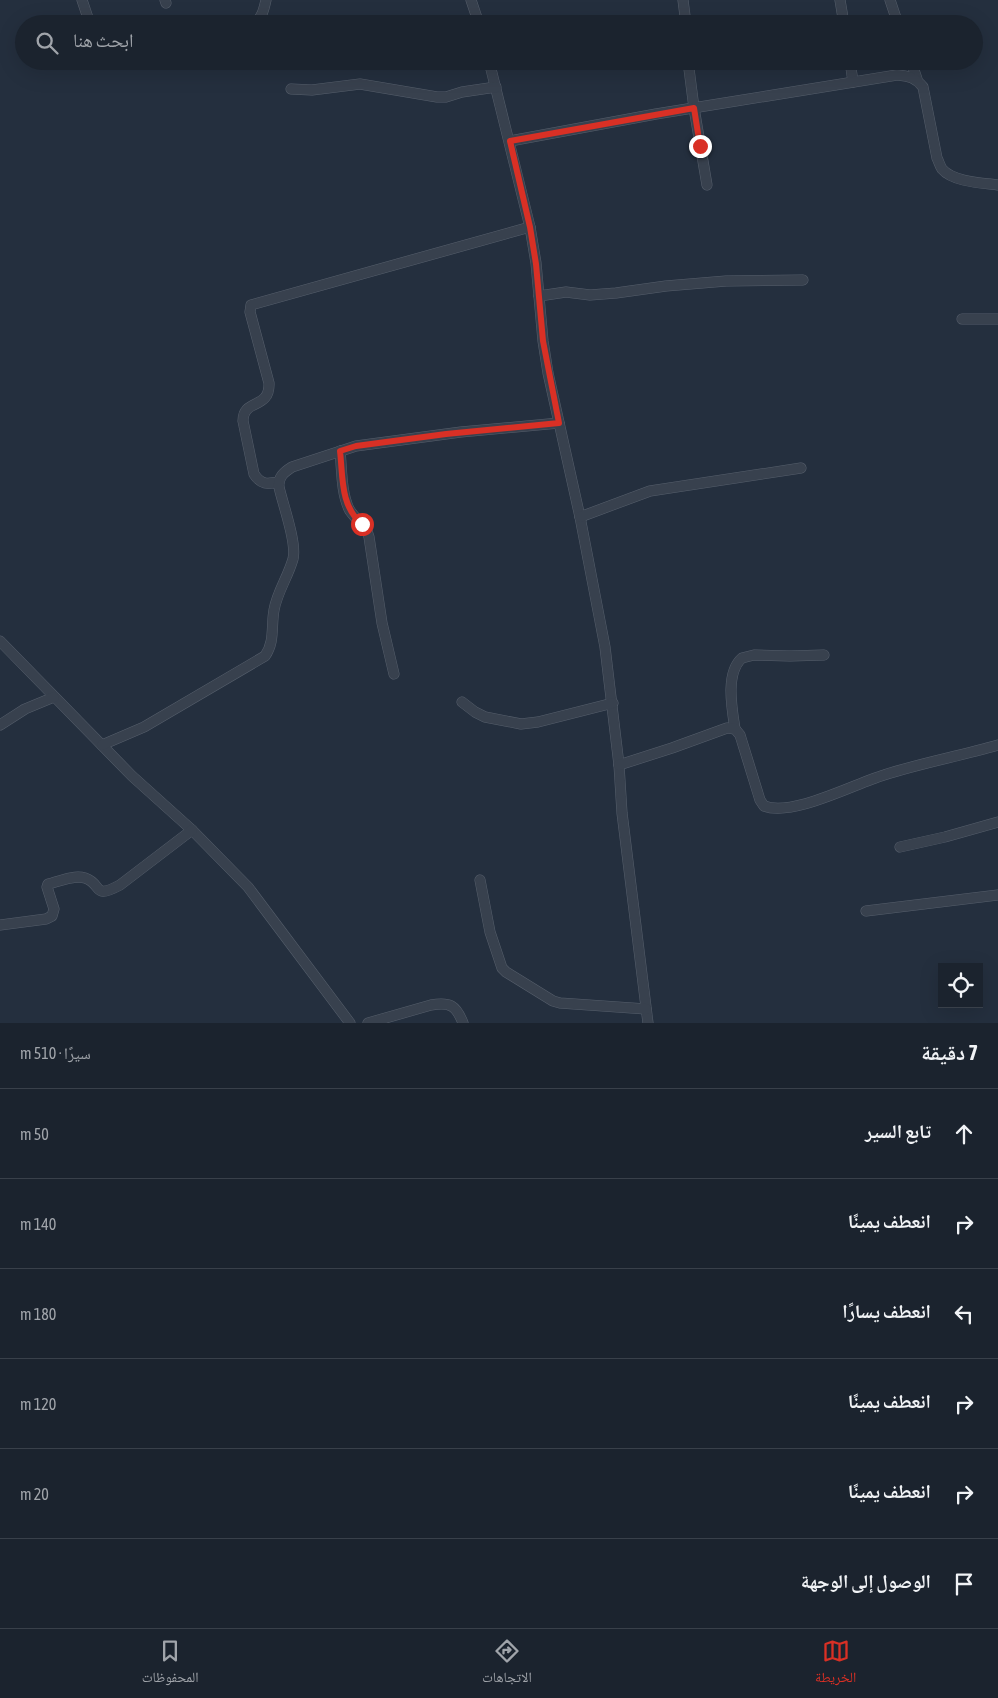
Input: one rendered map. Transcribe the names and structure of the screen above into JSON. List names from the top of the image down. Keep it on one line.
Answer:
{"page":{"search":"ابحث هنا","heading":["7 دقيقة","سيرًا · 510 m"],"list":[["تابع السير","50 m"],["انعطف يمينًا","140 m"],["انعطف يسارًا","180 m"],["انعطف يمينًا","120 m"],["انعطف يمينًا","20 m"],"الوصول إلى الوجهة"],"nav":["الخريطة","الاتجاهات","المحفوظات"]}}
